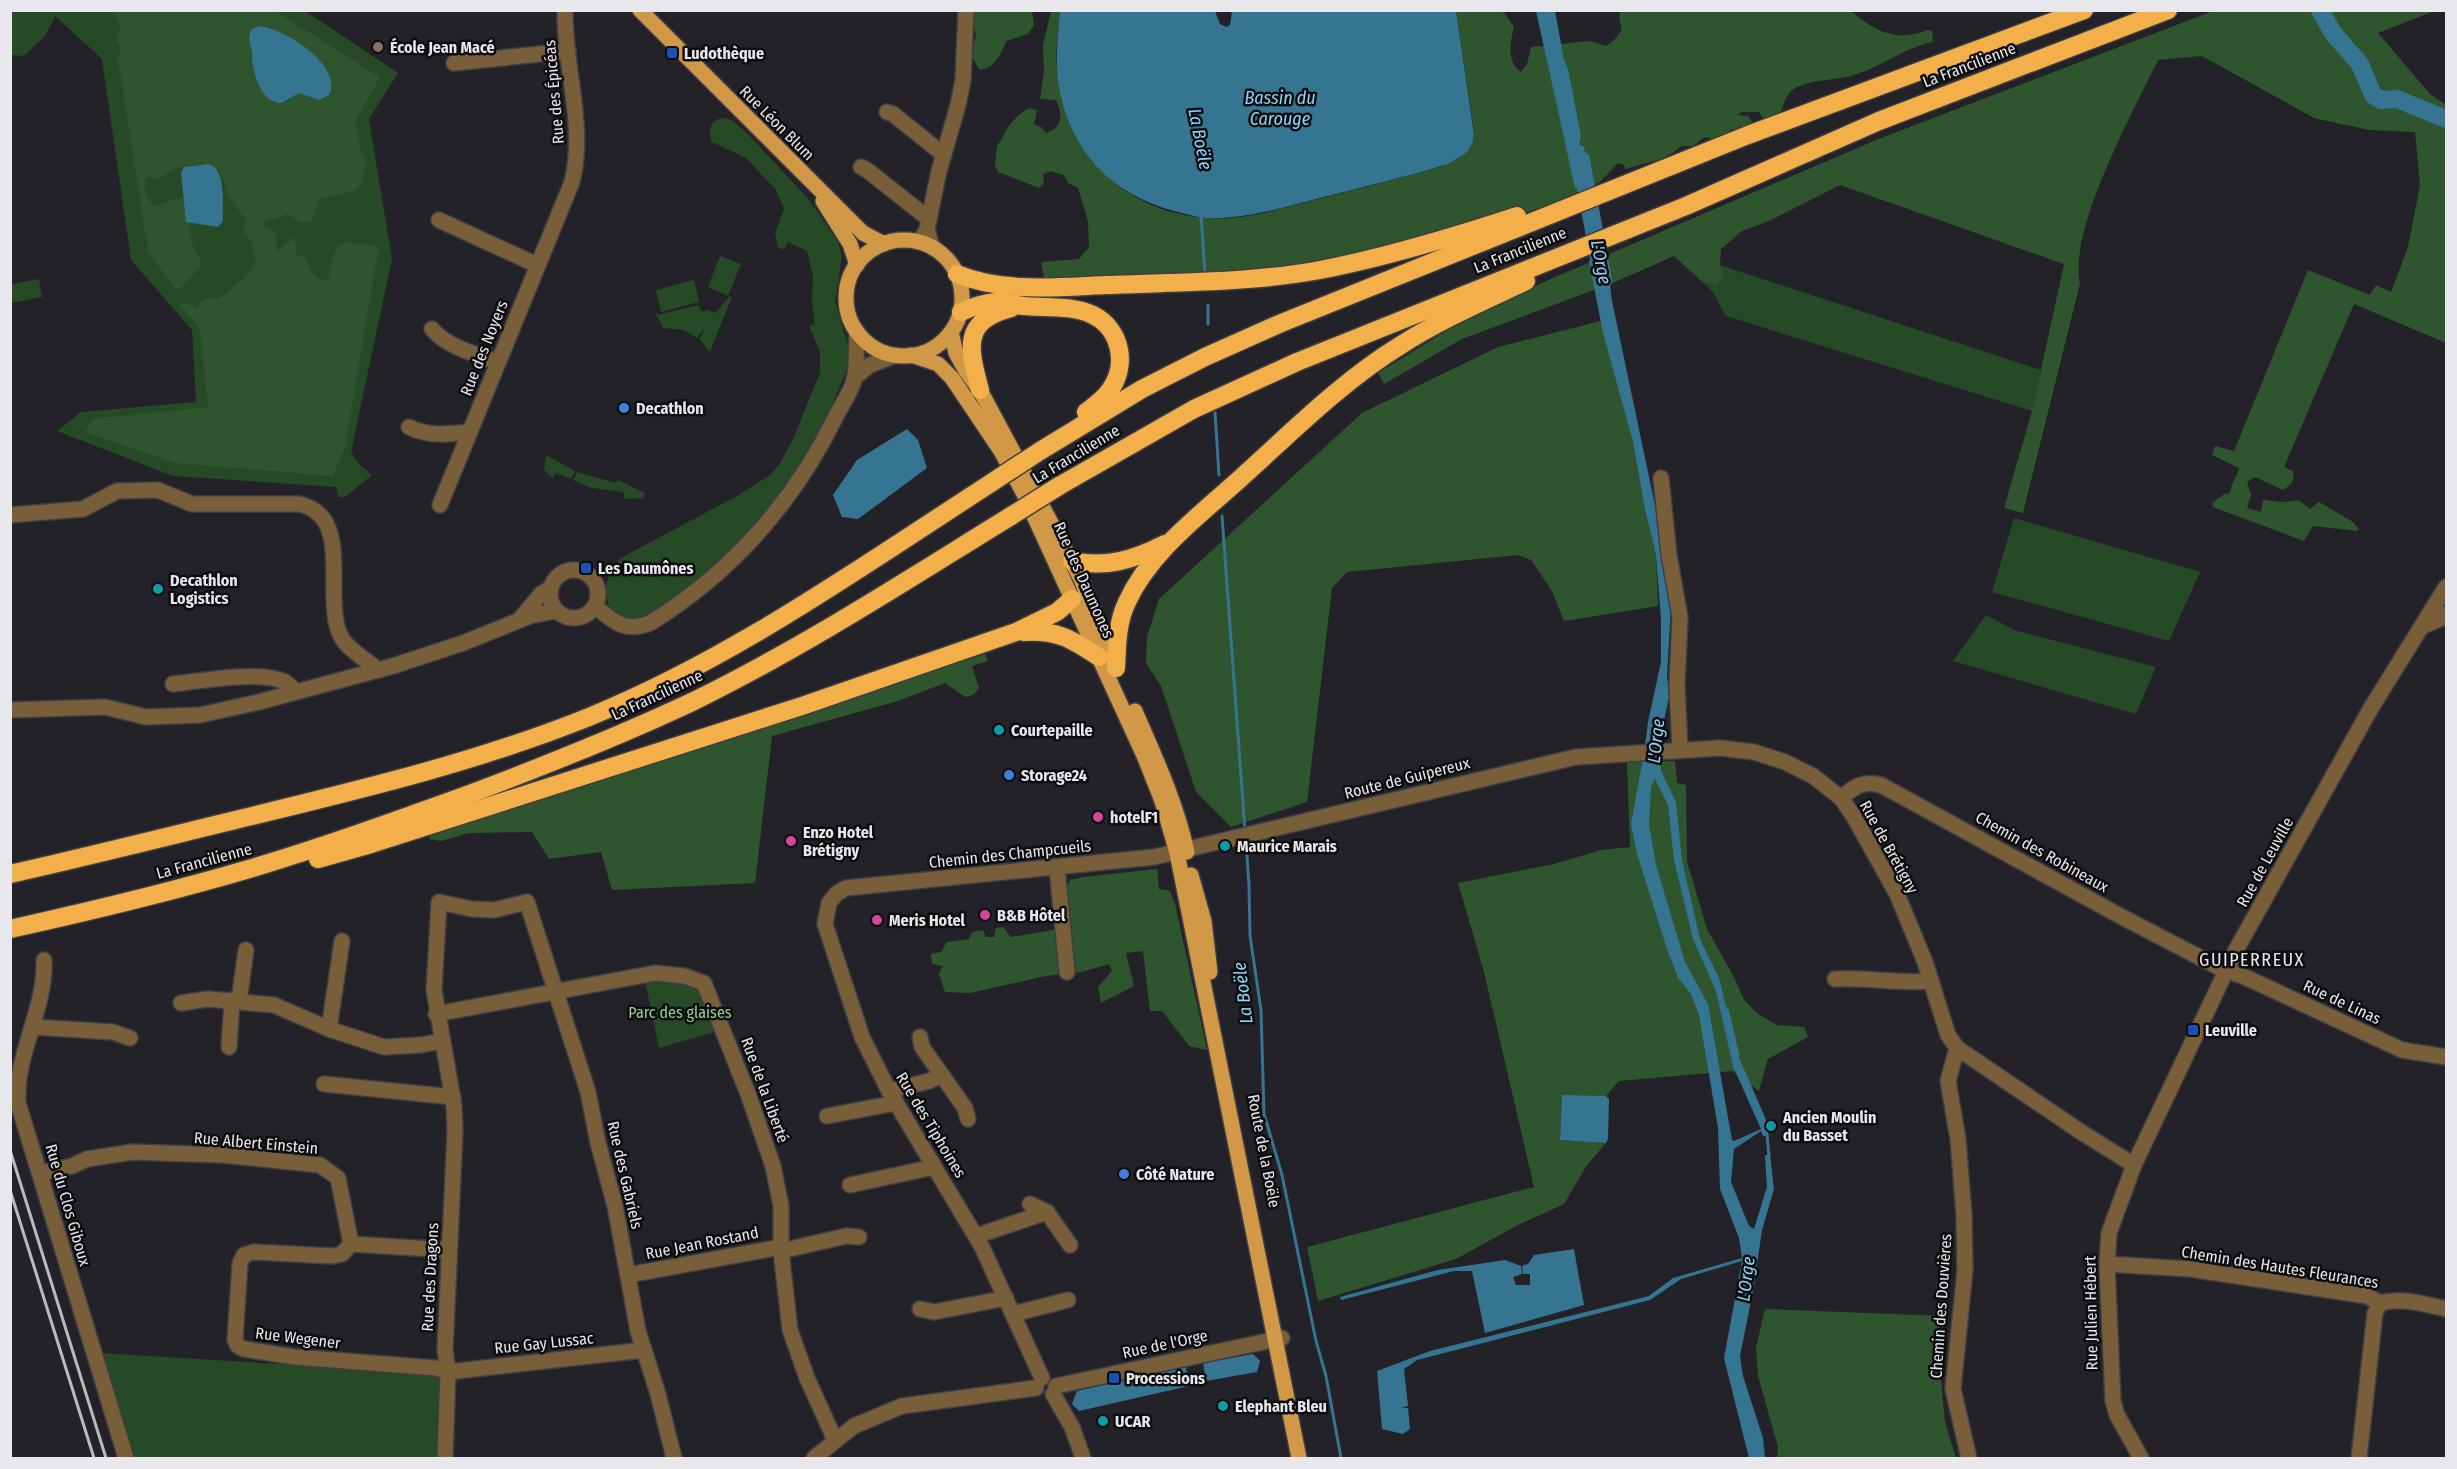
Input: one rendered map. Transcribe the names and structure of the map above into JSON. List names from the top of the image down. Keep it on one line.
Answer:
{"streets":{"highway":["La Francilienne"],"main road":["Rue Léon Blum","Rue des Daumones","Route de la Boële"],"street":["Rue des Épicéas","Rue des Noyers","Route de Guipereux","Rue de Brétigny","Chemin des Robineaux","Chemin des Champcueils","Rue de Leuville","Rue de Linas","Rue de la Liberté","Rue des Tiphoines","Rue Albert Einstein","Rue des Gabriels","Rue du Clos Giboux","Rue Jean Rostand","Chemin des Hautes Fleurances","Rue des Dragons","Chemin des Douvières","Rue Julien Hébert","Rue Wegener","Rue Gay Lussac","Rue de l'Orge"]},"crossings":[["Rue des Épicéas","Rue des Noyers"],["Rue Léon Blum","Rue des Daumones"],["Rue des Daumones","Route de Guipereux"],["Rue des Daumones","Chemin des Champcueils"],["Rue des Daumones","Route de la Boële"],["Route de Guipereux","Rue de Brétigny"],["Route de Guipereux","Chemin des Champcueils"],["Route de Guipereux","Route de la Boële"],["Rue de Brétigny","Chemin des Robineaux"],["Rue de Brétigny","Rue de Leuville"],["Rue de Brétigny","Chemin des Douvières"],["Rue de Brétigny","Rue Julien Hébert"],["Chemin des Robineaux","Rue de Leuville"],["Chemin des Robineaux","Rue de Linas"],["Chemin des Champcueils","Rue des Tiphoines"],["Chemin des Champcueils","Route de la Boële"],["Rue de Leuville","Rue de Linas"],["Rue de Leuville","Rue Julien Hébert"],["Rue de la Liberté","Rue des Gabriels"],["Rue de la Liberté","Rue Jean Rostand"],["Rue de la Liberté","Rue des Dragons"],["Rue Albert Einstein","Rue du Clos Giboux"],["Rue Albert Einstein","Rue Wegener"],["Route de la Boële","Rue de l'Orge"],["Rue des Gabriels","Rue Jean Rostand"],["Rue des Gabriels","Rue des Dragons"],["Rue des Gabriels","Rue Gay Lussac"],["Chemin des Hautes Fleurances","Rue Julien Hébert"],["Rue des Dragons","Rue Wegener"],["Rue des Dragons","Rue Gay Lussac"],["Rue Wegener","Rue Gay Lussac"]],"districts":["GUIPERREUX"],"water":["Bassin du Carouge","La Boële","L'Orge"],"parks":["Parc des glaises"],"places":{"other":["École Jean Macé","Decathlon","Decathlon Logistics","Courtepaille","Storage24","hotelF1","Enzo Hotel Brétigny","Maurice Marais","B&B Hôtel","Meris Hotel","Ancien Moulin du Basset","Côté Nature","Elephant Bleu","UCAR"],"transit":["Ludothèque","Les Daumônes","Leuville","Processions"]}}
